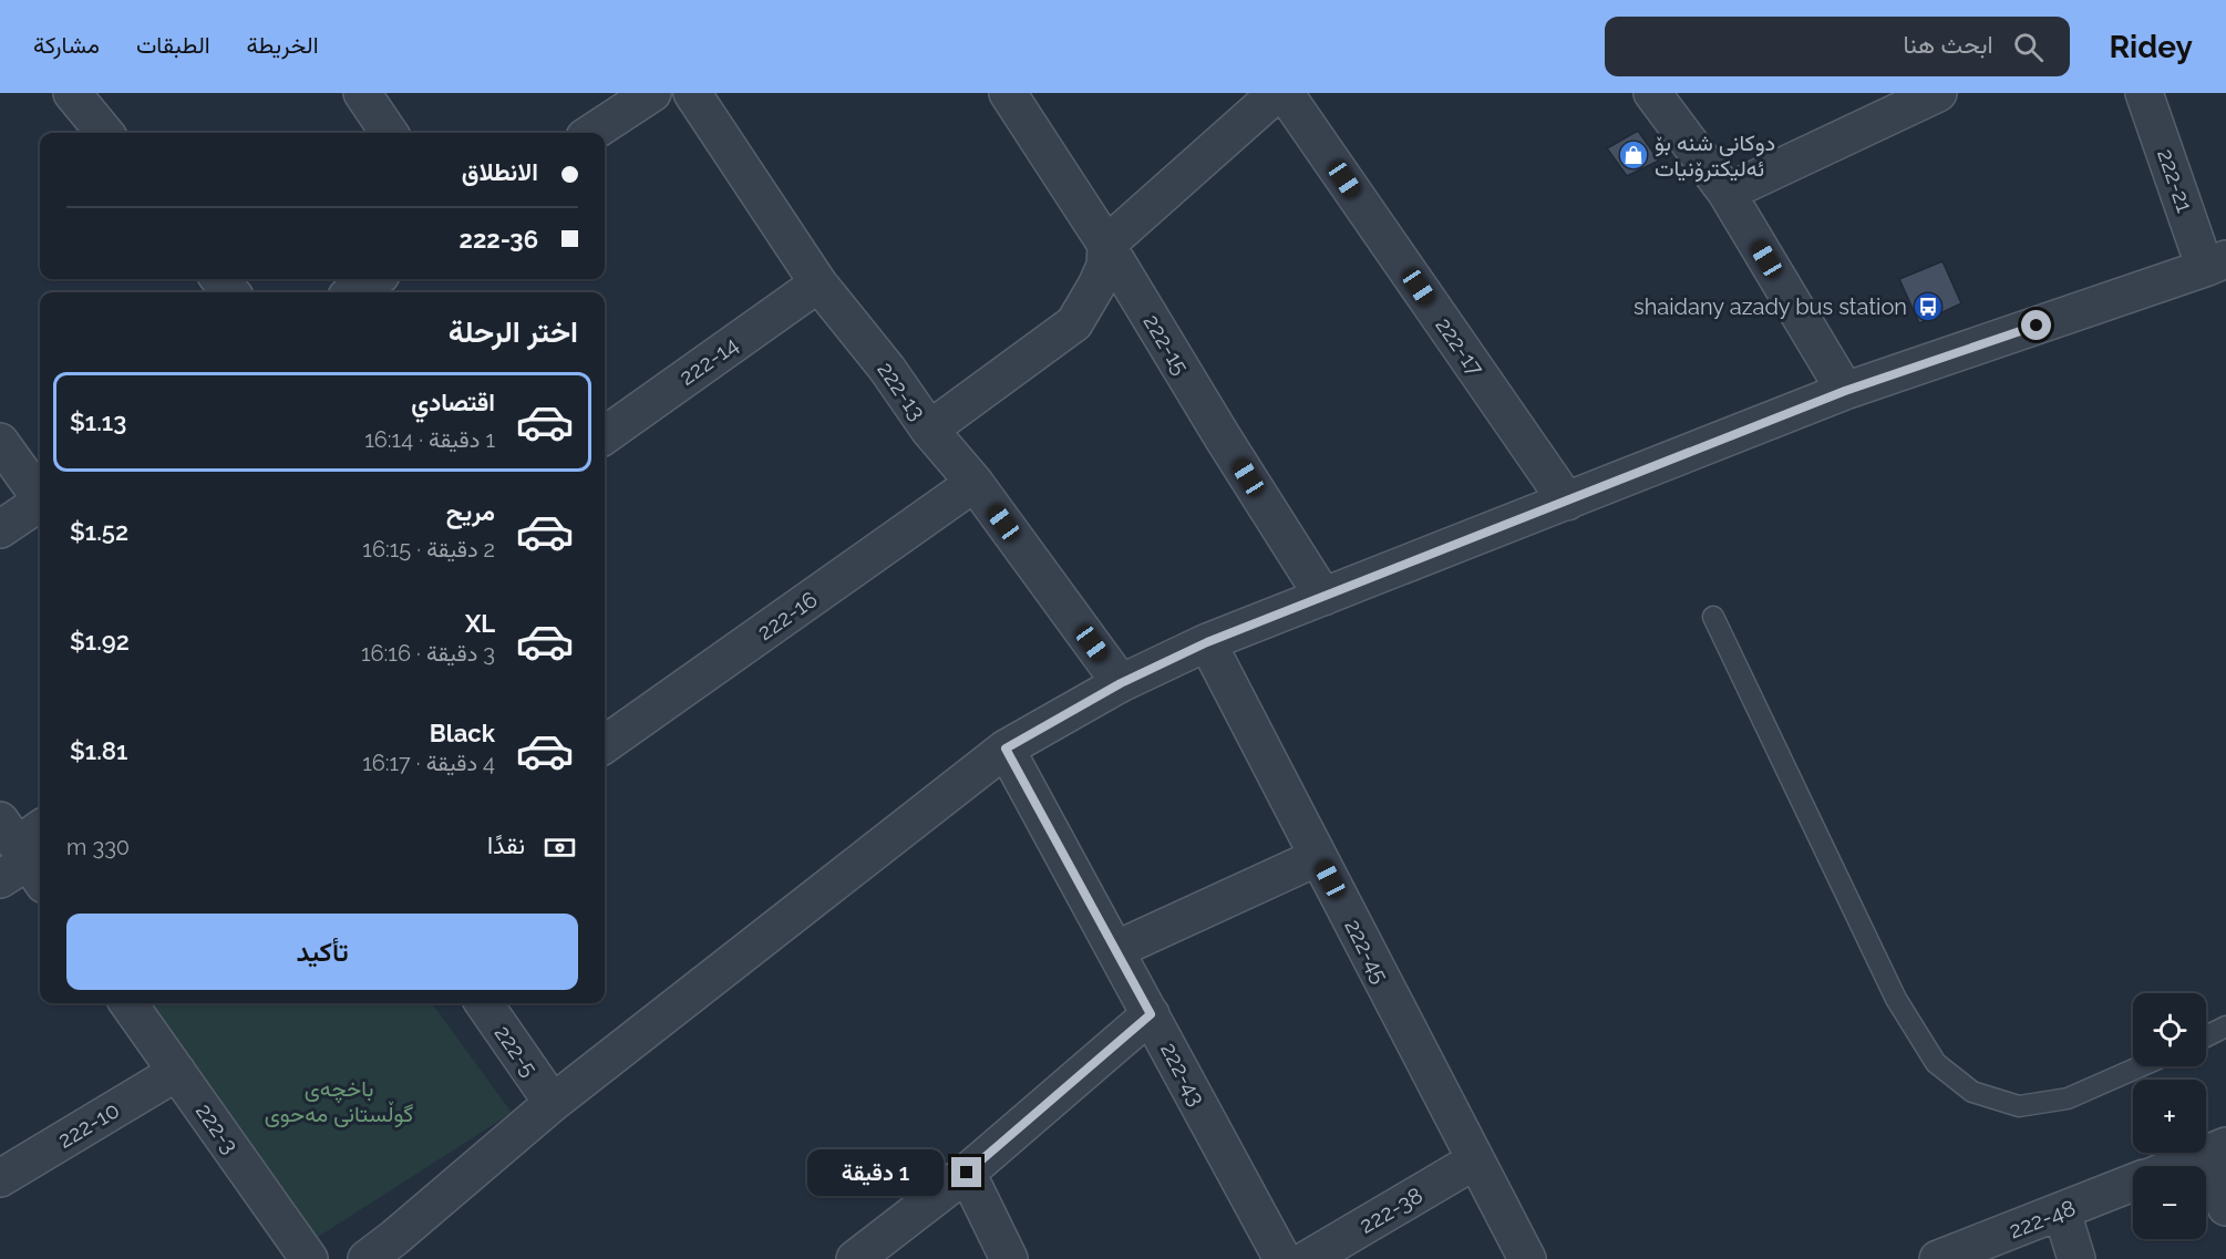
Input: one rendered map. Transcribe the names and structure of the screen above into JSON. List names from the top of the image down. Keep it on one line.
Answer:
{"streets":{"street":["222-21","222-15","222-17","222-14","222-13","222-16","222-45","222-5","222-43","222-10","222-3","222-38","222-48"]},"crossings":[["222-14","222-13"],["222-13","222-16"],["222-45","222-38"],["222-10","222-3"]],"parks":["باخچەی گوڵستانی مەحوی"],"places":{"shop":["دوکانی شنە بۆ ئەلیکترۆنیات"],"bus stop":["shaidany azady bus station"]},"page":{"header":"Ridey","search":"ابحث هنا","nav":["الخريطة","الطبقات","مشاركة"],"banner":["الانطلاق","222-36"],"heading":"اختر الرحلة","list":[{"name":"اقتصادي","note":"1 دقيقة · 16:14","value":"$1.13"},{"name":"مريح","note":"2 دقيقة · 16:15","value":"$1.52"},{"name":"XL","note":"3 دقيقة · 16:16","value":"$1.92"},{"name":"Black","note":"4 دقيقة · 16:17","value":"$1.81"}],"pay":["نقدًا","330 m"],"buttons":"تأكيد","map_buttons":["+","−"],"bubble":"1 دقيقة"}}
